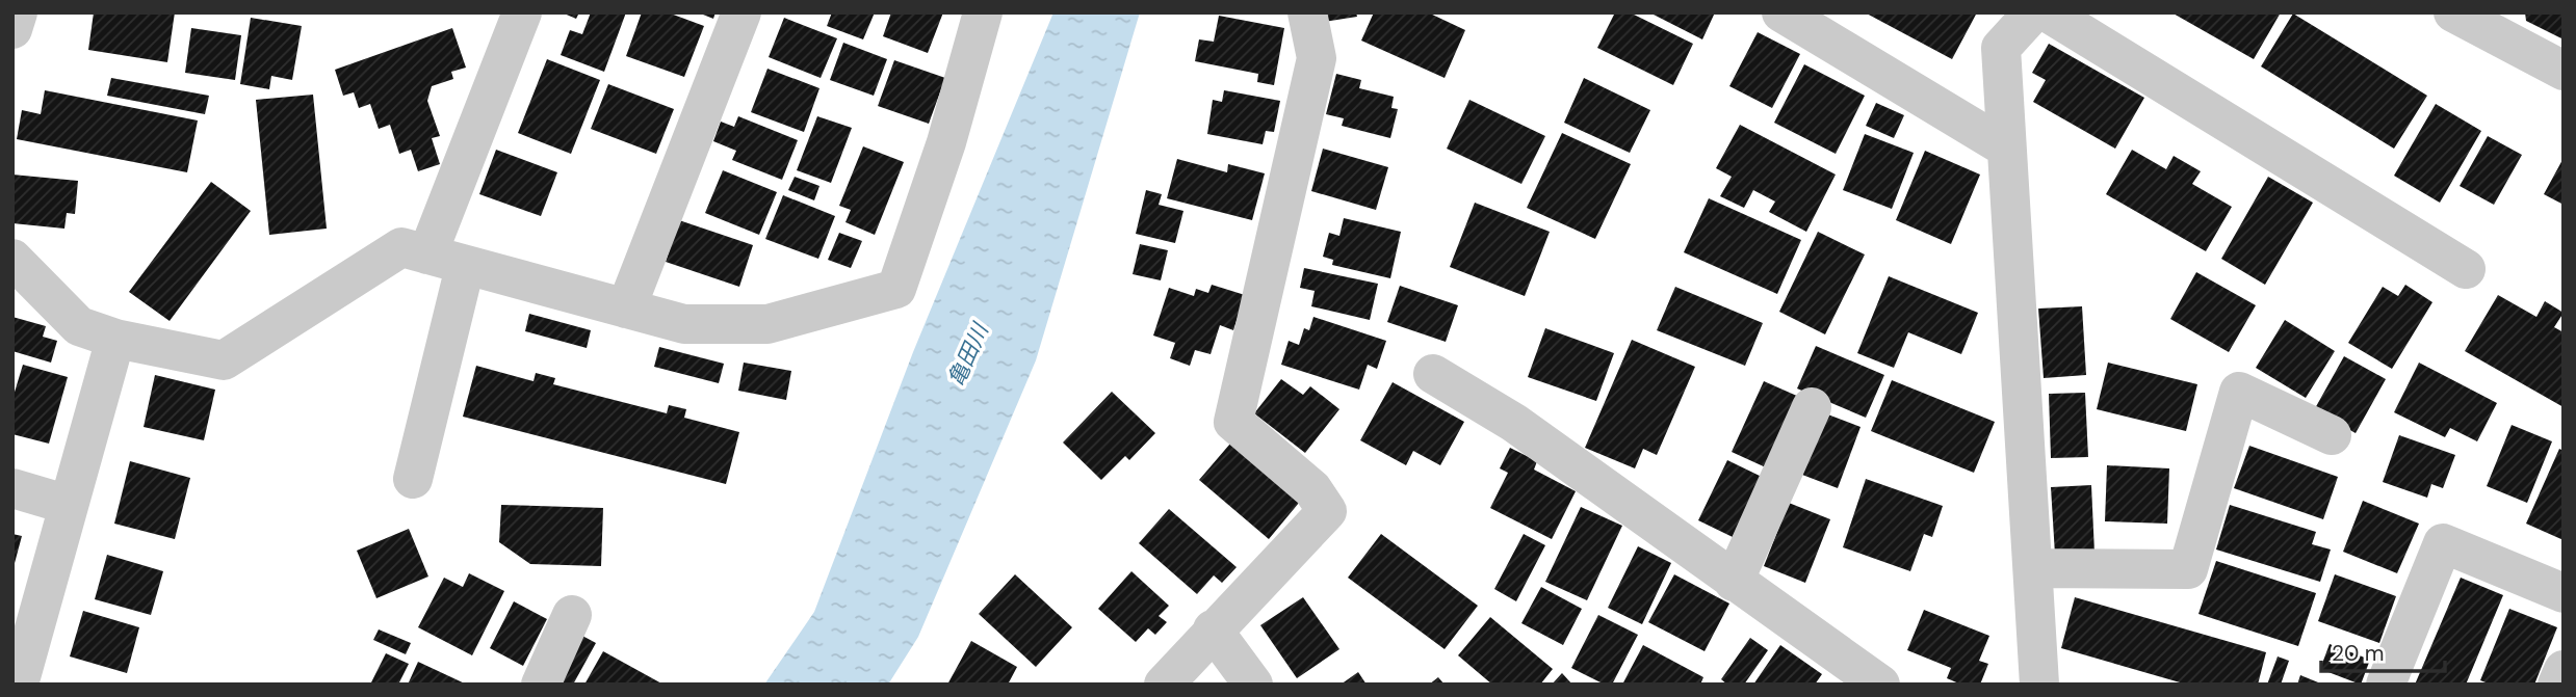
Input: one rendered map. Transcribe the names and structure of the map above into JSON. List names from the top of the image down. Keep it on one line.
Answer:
{"water":["亀田川"],"scale_bar":"20 m"}
